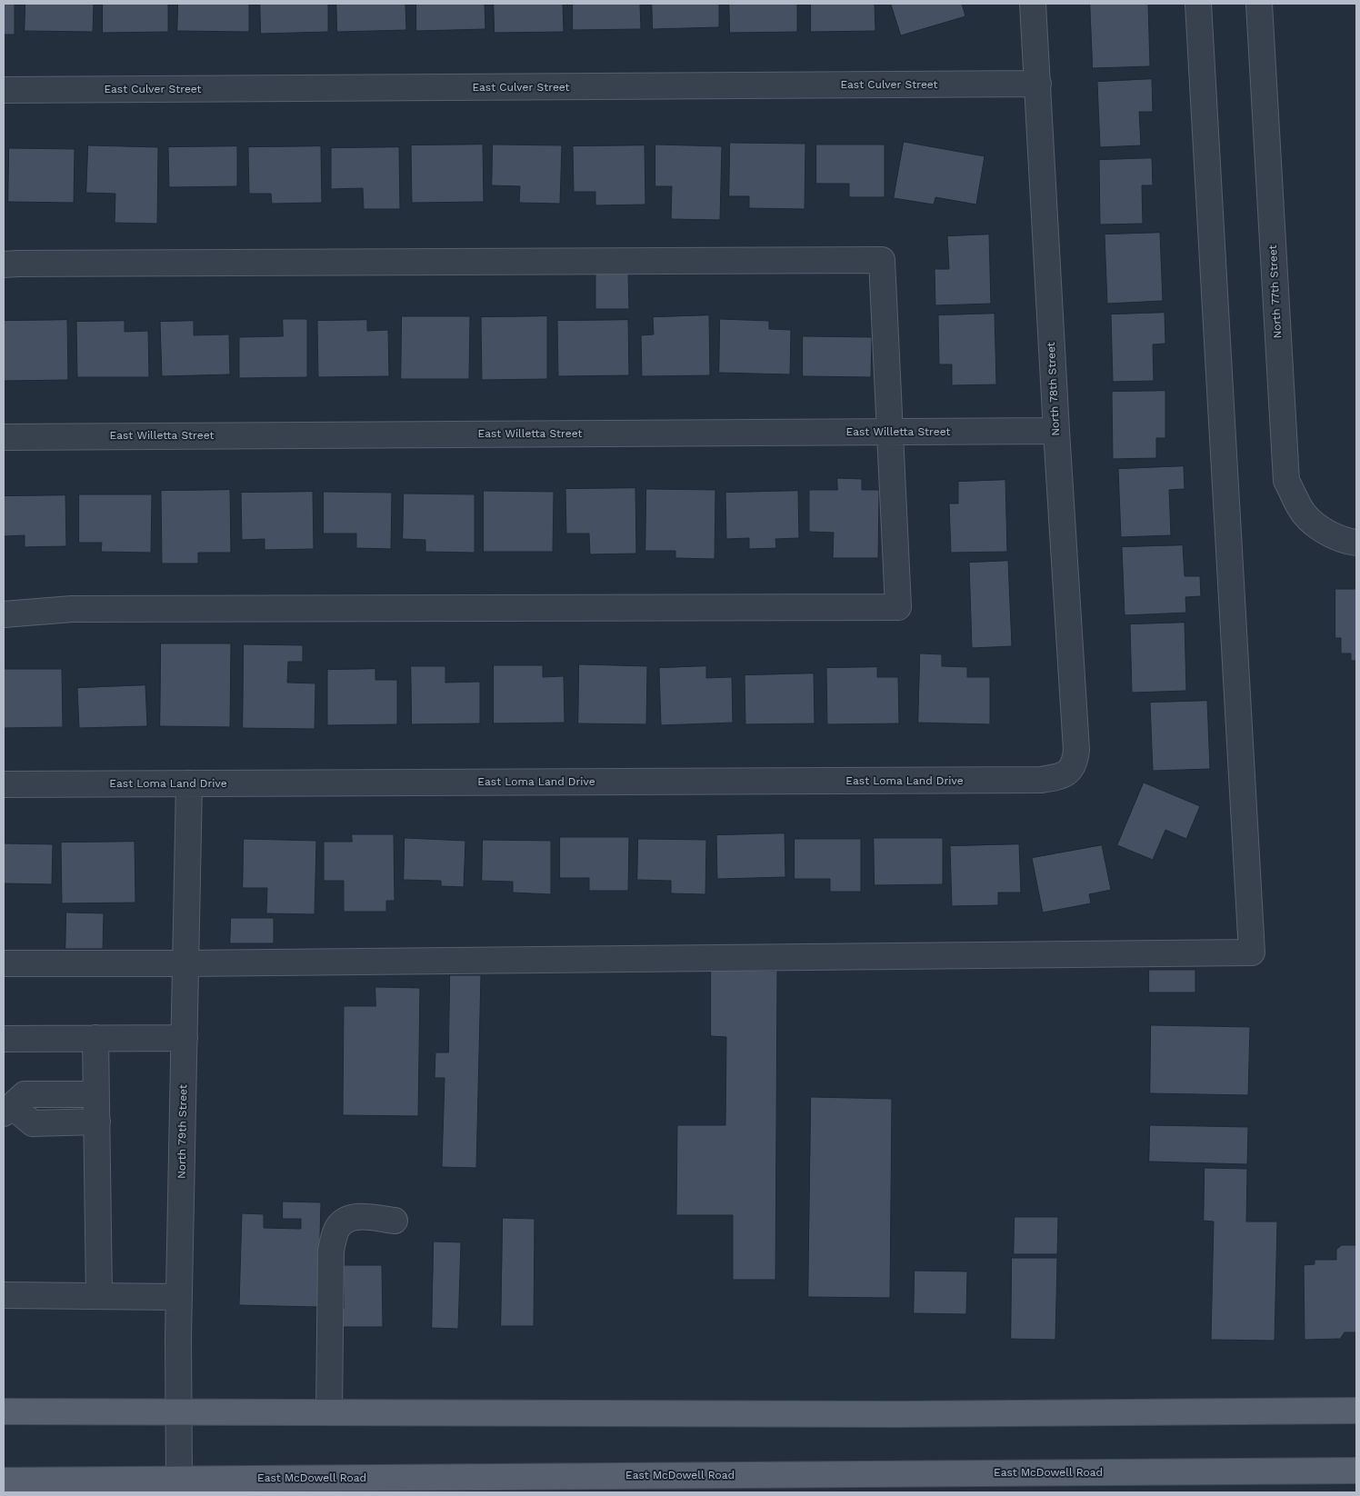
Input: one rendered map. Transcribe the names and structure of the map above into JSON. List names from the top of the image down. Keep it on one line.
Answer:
{"streets":{"main road":["East McDowell Road"],"street":["East Culver Street","North 77th Street","North 78th Street","East Willetta Street","East Loma Land Drive","North 79th Street"]},"crossings":[["East Culver Street","North 78th Street"],["North 78th Street","East Willetta Street"],["North 78th Street","East Loma Land Drive"],["East Loma Land Drive","North 79th Street"],["North 79th Street","East McDowell Road"]]}
